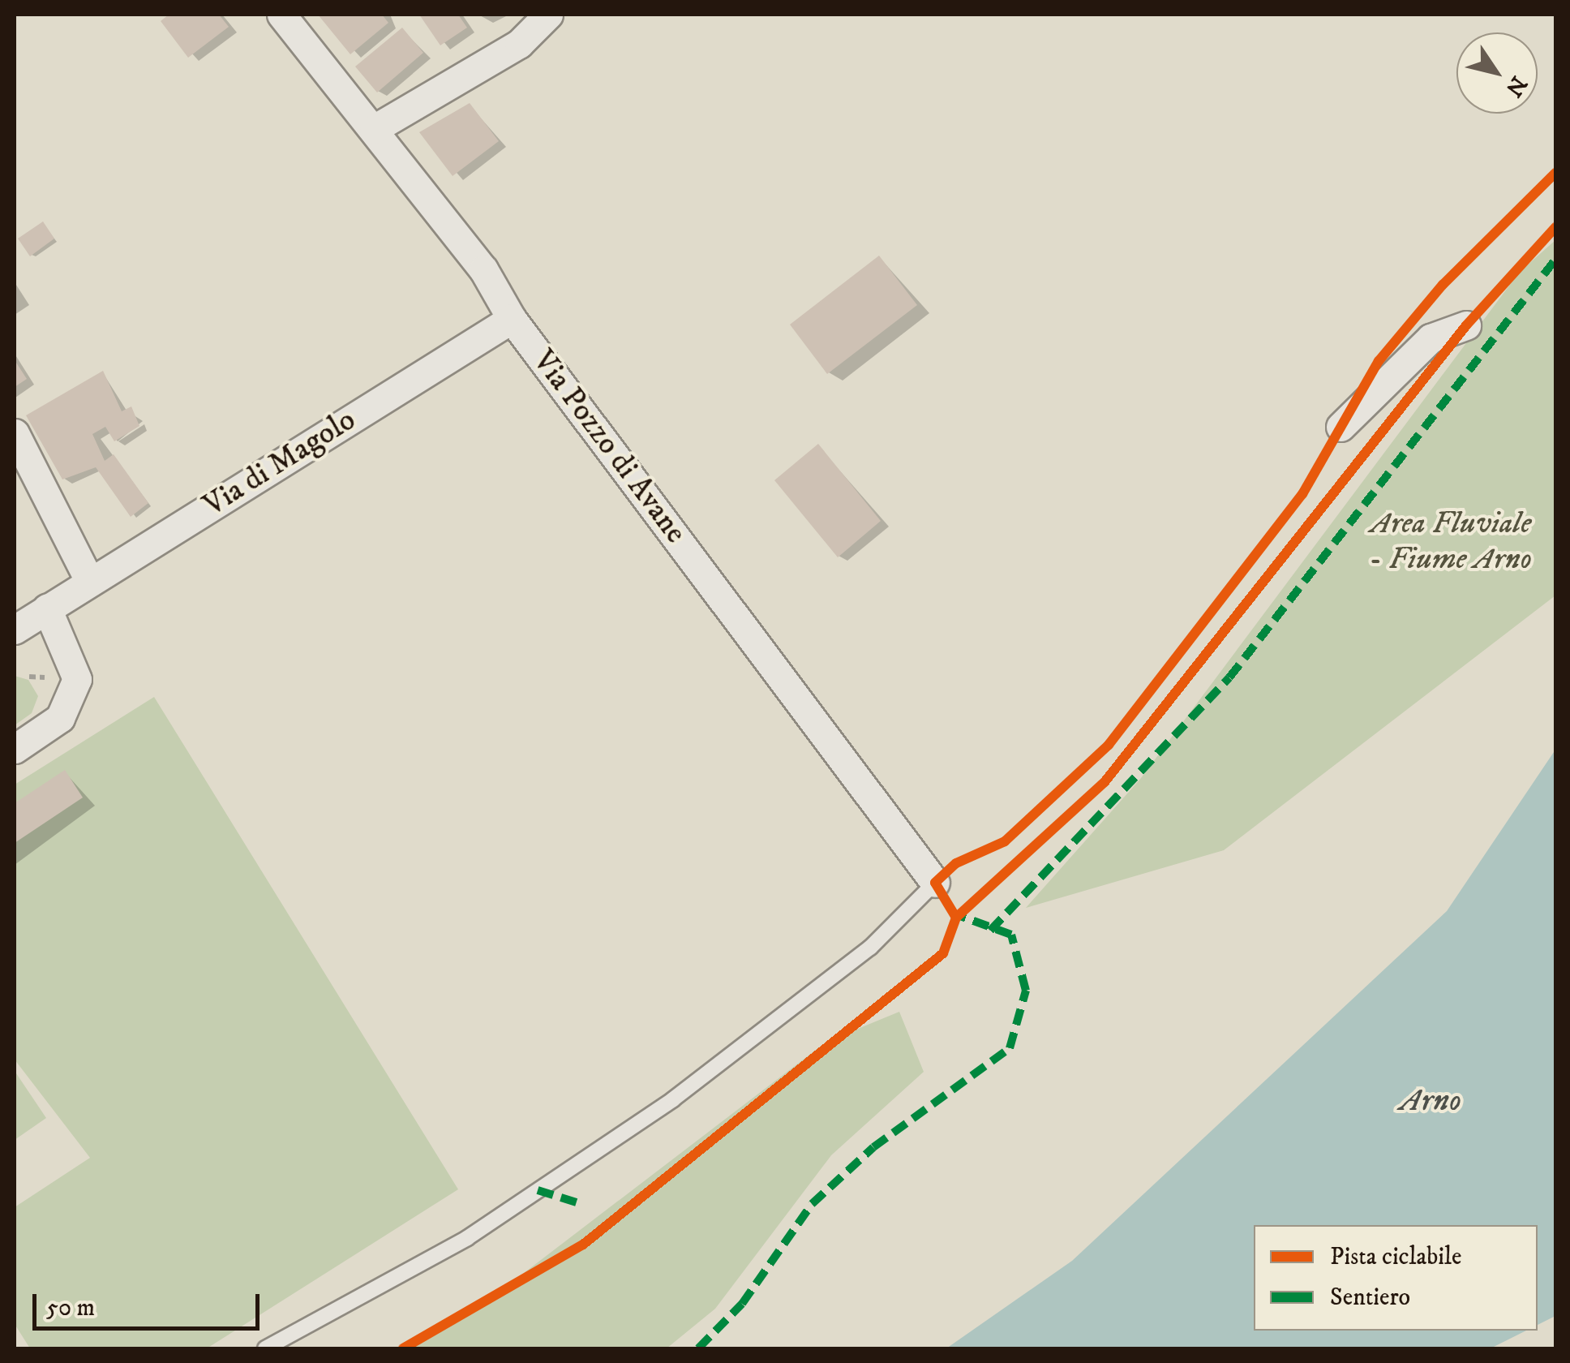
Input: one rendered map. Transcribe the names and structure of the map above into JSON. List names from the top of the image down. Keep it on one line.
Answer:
{"streets":{"street":["Via Pozzo di Avane","Via di Magolo"]},"crossings":[["Via Pozzo di Avane","Via di Magolo"]],"water":["Arno"],"parks":["Area Fluviale - Fiume Arno"],"legend":["Pista ciclabile","Sentiero"],"scale_bar":"50 m","north":"bottom right"}
